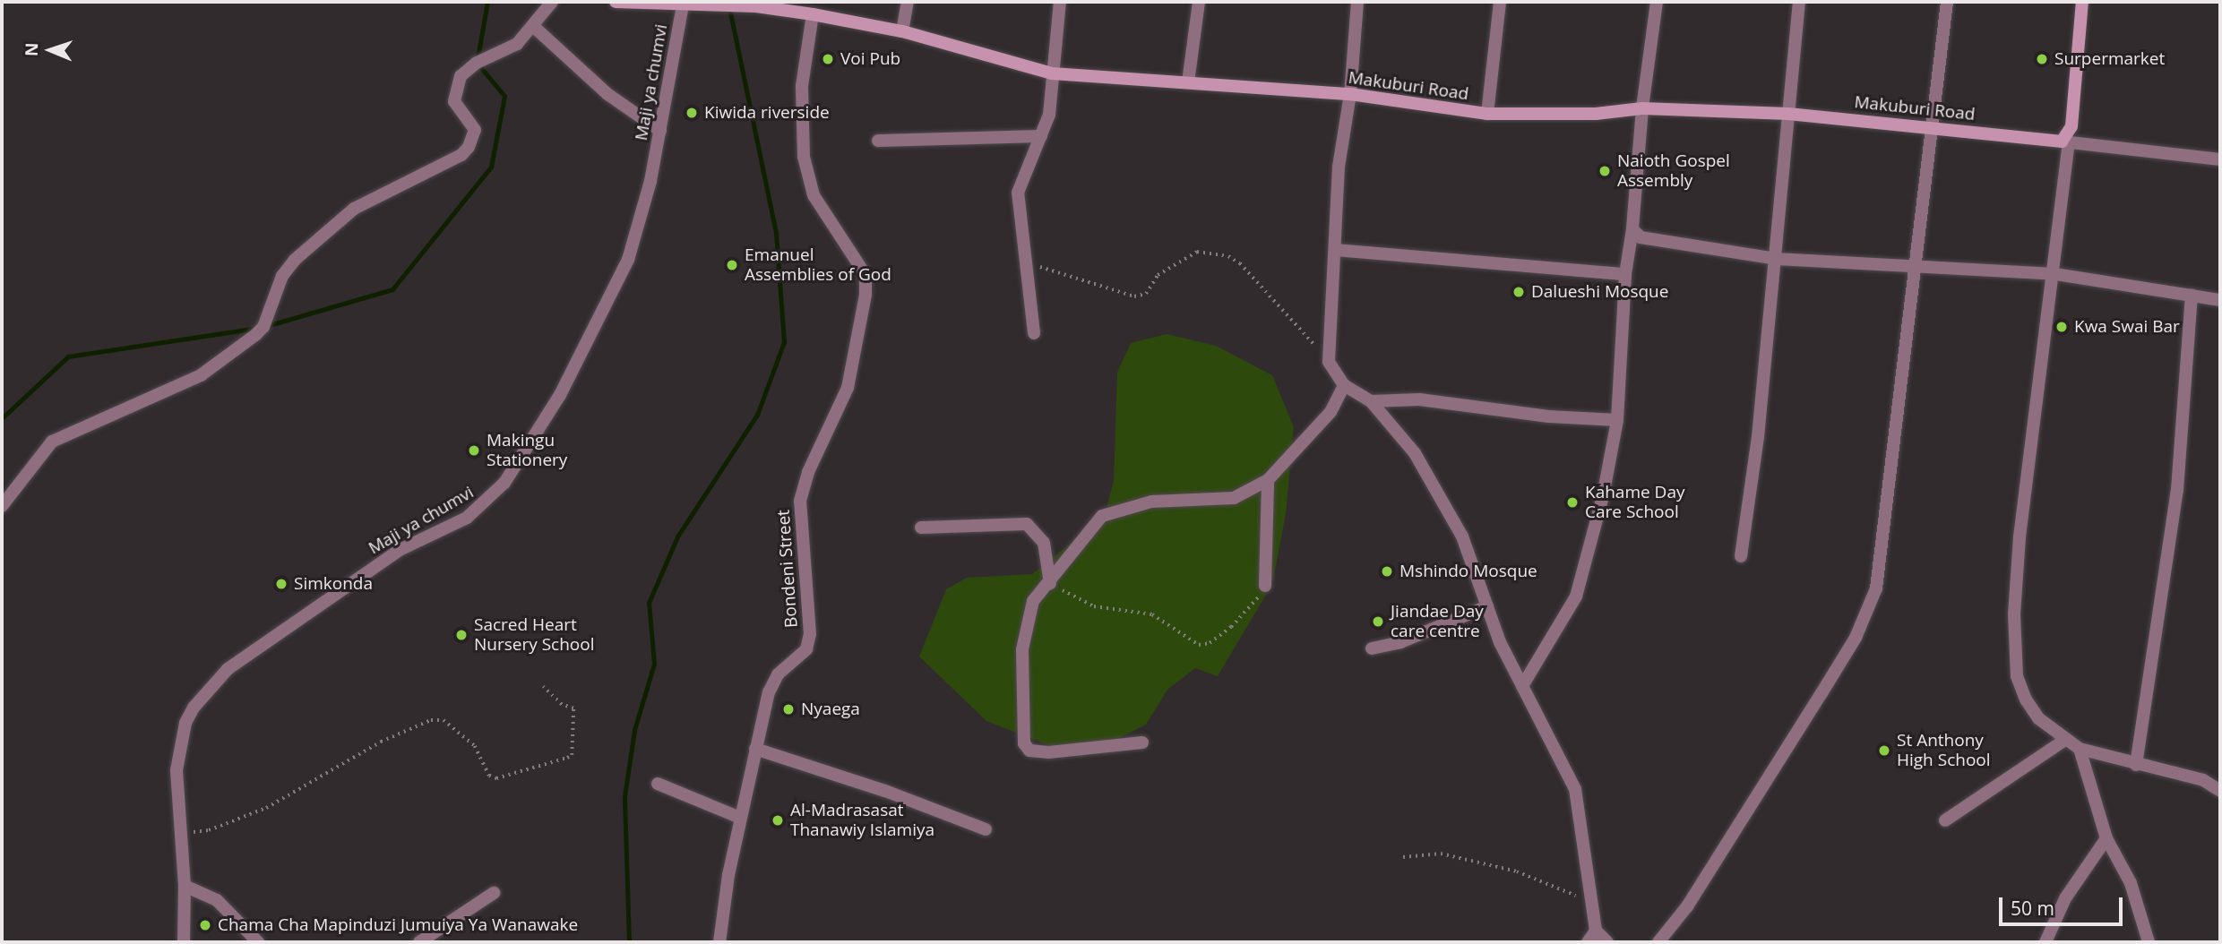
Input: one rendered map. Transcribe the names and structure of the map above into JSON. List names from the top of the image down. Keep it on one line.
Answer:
{"streets":{"street":["Maji ya chumvi","Makuburi Road","Bondeni Street"]},"crossings":[["Maji ya chumvi","Makuburi Road"],["Makuburi Road","Bondeni Street"]],"places":["Voi Pub","Surpermarket","Kiwida riverside","Naioth Gospel Assembly","Emanuel Assemblies of God","Dalueshi Mosque","Kwa Swai Bar","Makingu Stationery","Kahame Day Care School","Mshindo Mosque","Simkonda","Jiandae Day care centre","Sacred Heart Nursery School","Nyaega","St Anthony High School","Al-Madrasasat Thanawiy Islamiya","Chama Cha Mapinduzi Jumuiya Ya Wanawake"],"scale_bar":"50 m","north":"left"}
